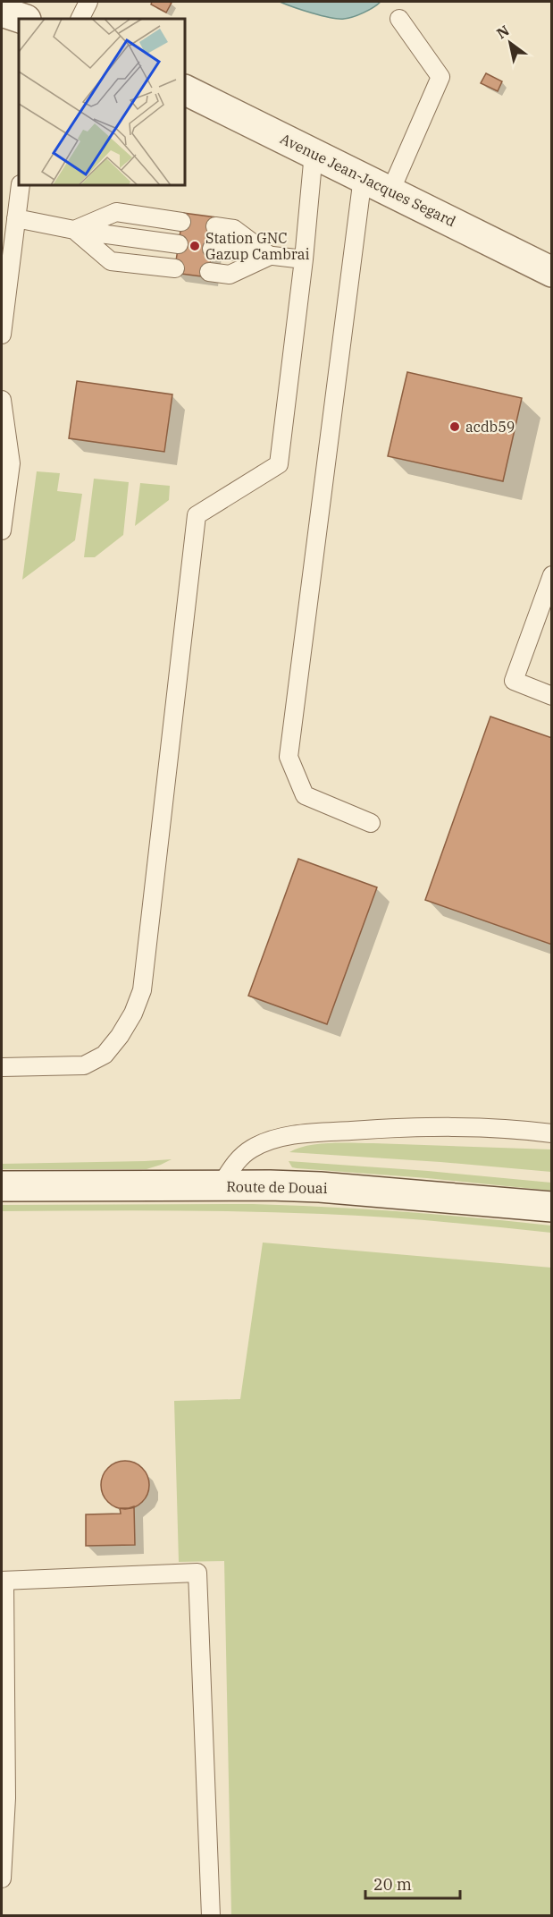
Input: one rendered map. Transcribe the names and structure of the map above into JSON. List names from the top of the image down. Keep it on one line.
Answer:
{"streets":{"main road":["Avenue Jean-Jacques Segard","Route de Douai"]},"places":["Station GNC Gazup Cambrai","acdb59"],"scale_bar":"20 m","north":"top left"}
